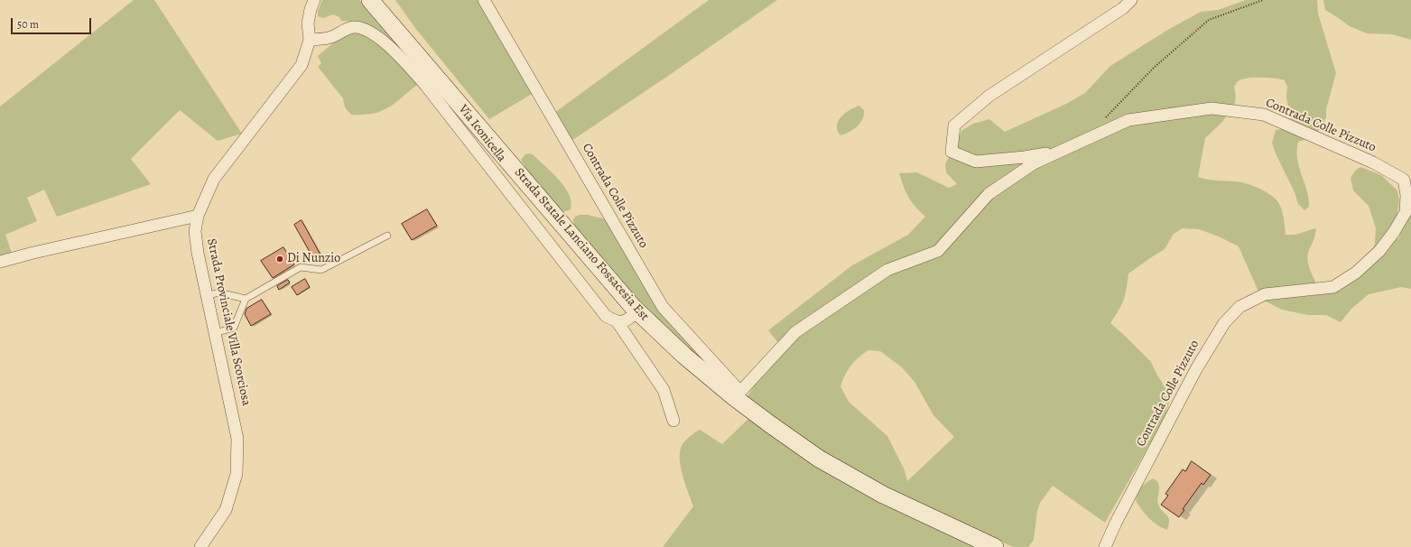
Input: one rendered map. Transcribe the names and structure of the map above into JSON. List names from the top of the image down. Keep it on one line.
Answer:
{"streets":{"main road":["Strada Statale Lanciano Fossacesia Est"],"street":["Contrada Colle Pizzuto","Via Iconicella","Strada Provinciale Villa Scorciosa"]},"crossings":[["Contrada Colle Pizzuto","Strada Statale Lanciano Fossacesia Est"],["Via Iconicella","Strada Provinciale Villa Scorciosa"]],"places":["Di Nunzio"],"scale_bar":"50 m"}
